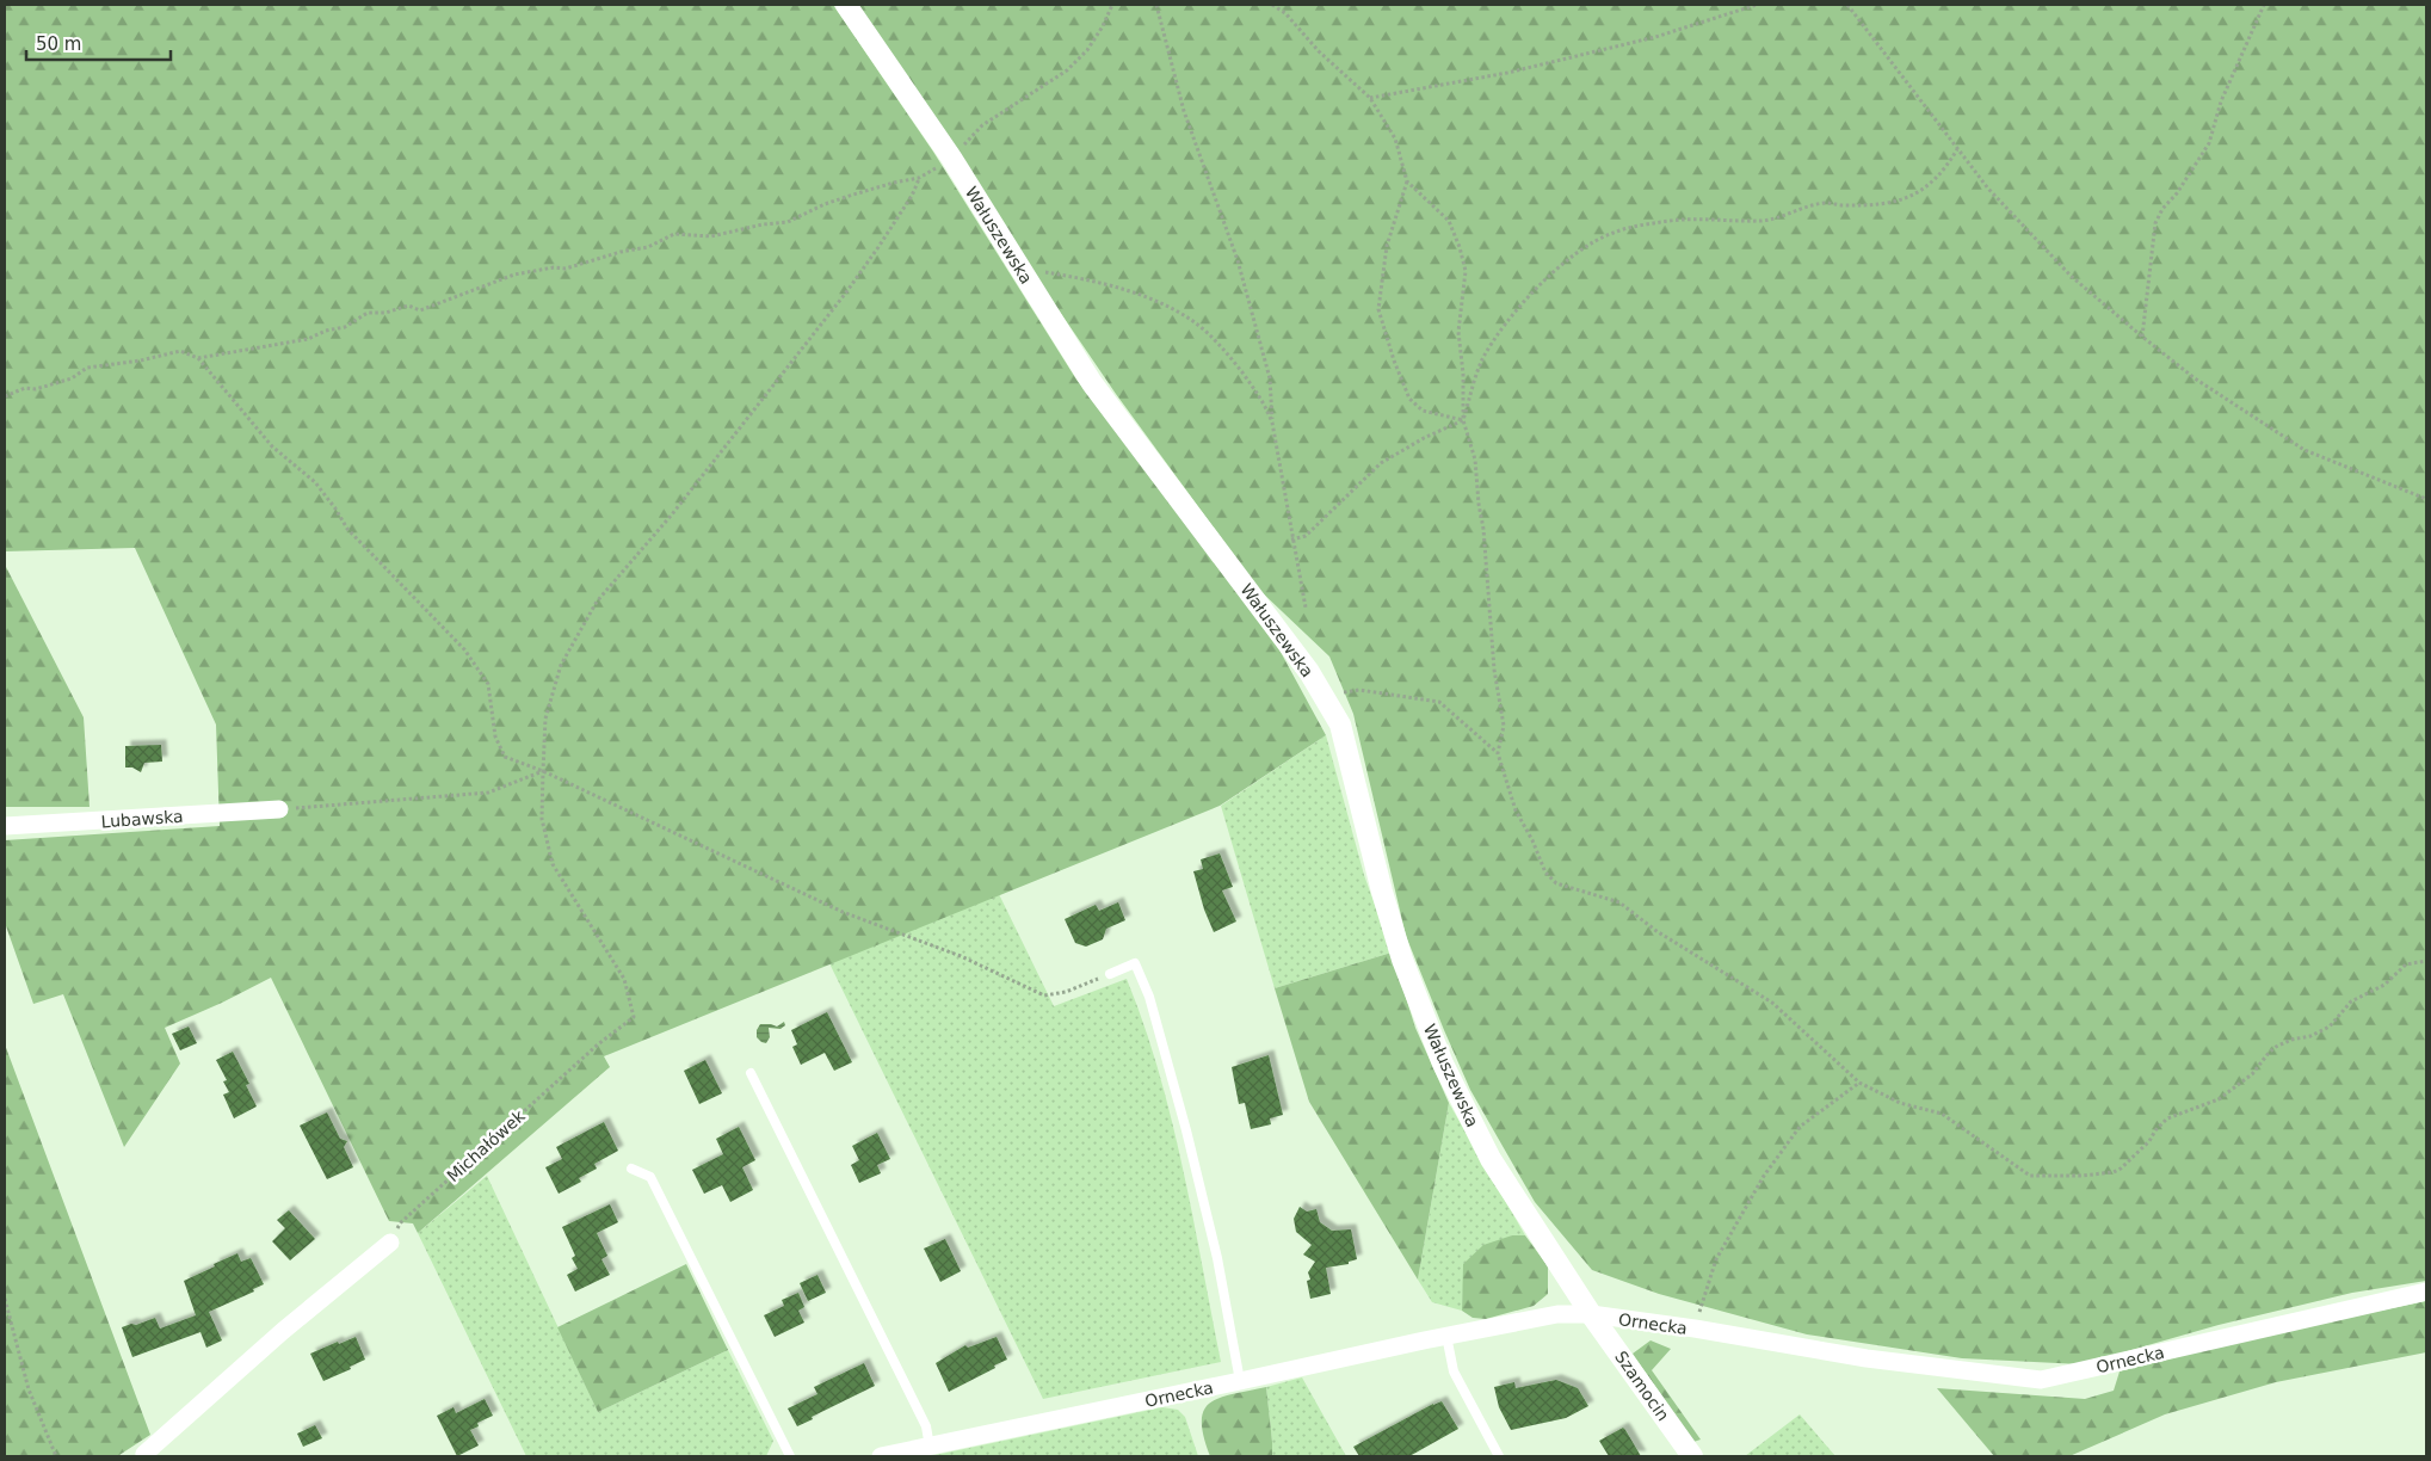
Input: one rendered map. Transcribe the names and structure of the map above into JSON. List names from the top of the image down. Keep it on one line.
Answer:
{"streets":{"street":["Wałuszewska","Lubawska","Ornecka","Szamocin"],"path":["Michałówek"]},"crossings":[["Wałuszewska","Ornecka"],["Wałuszewska","Szamocin"],["Ornecka","Szamocin"]],"scale_bar":"50 m"}
